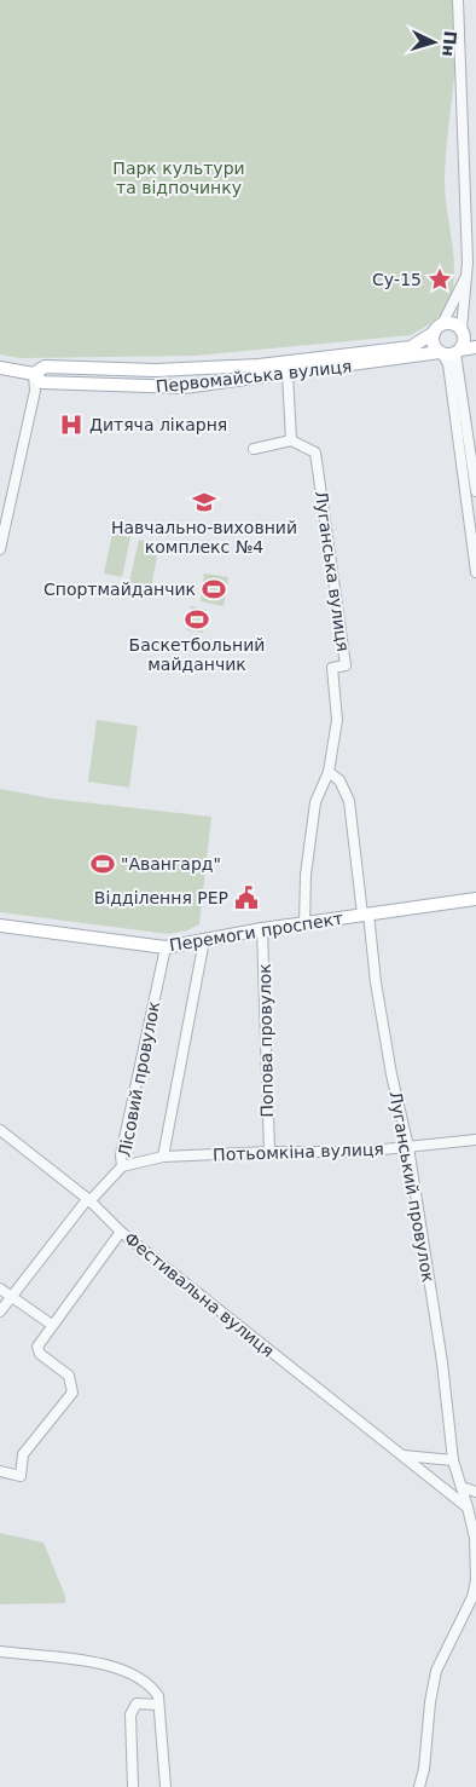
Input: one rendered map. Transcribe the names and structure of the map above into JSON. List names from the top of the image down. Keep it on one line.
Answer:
{"streets":{"main road":["Первомайська вулиця","Перемоги проспект"],"street":["Луганська вулиця","Попова провулок","Лісовий провулок","Потьомкіна вулиця","Луганський провулок","Фестивальна вулиця"]},"crossings":[["Луганська вулиця","Перемоги проспект"],["Перемоги проспект","Попова провулок"],["Перемоги проспект","Лісовий провулок"],["Перемоги проспект","Луганський провулок"],["Попова провулок","Потьомкіна вулиця"],["Лісовий провулок","Потьомкіна вулиця"],["Лісовий провулок","Фестивальна вулиця"],["Потьомкіна вулиця","Луганський провулок"]],"parks":["Парк культури та відпочинку"],"places":{"place":["Су-15"],"hospital":["Дитяча лікарня"],"school or university":["Навчально-виховний комплекс №4"],"sports":["Спортмайданчик","Баскетбольний майданчик","\"Авангард\""],"public building":["Відділення РЕР"]},"north":"right"}
